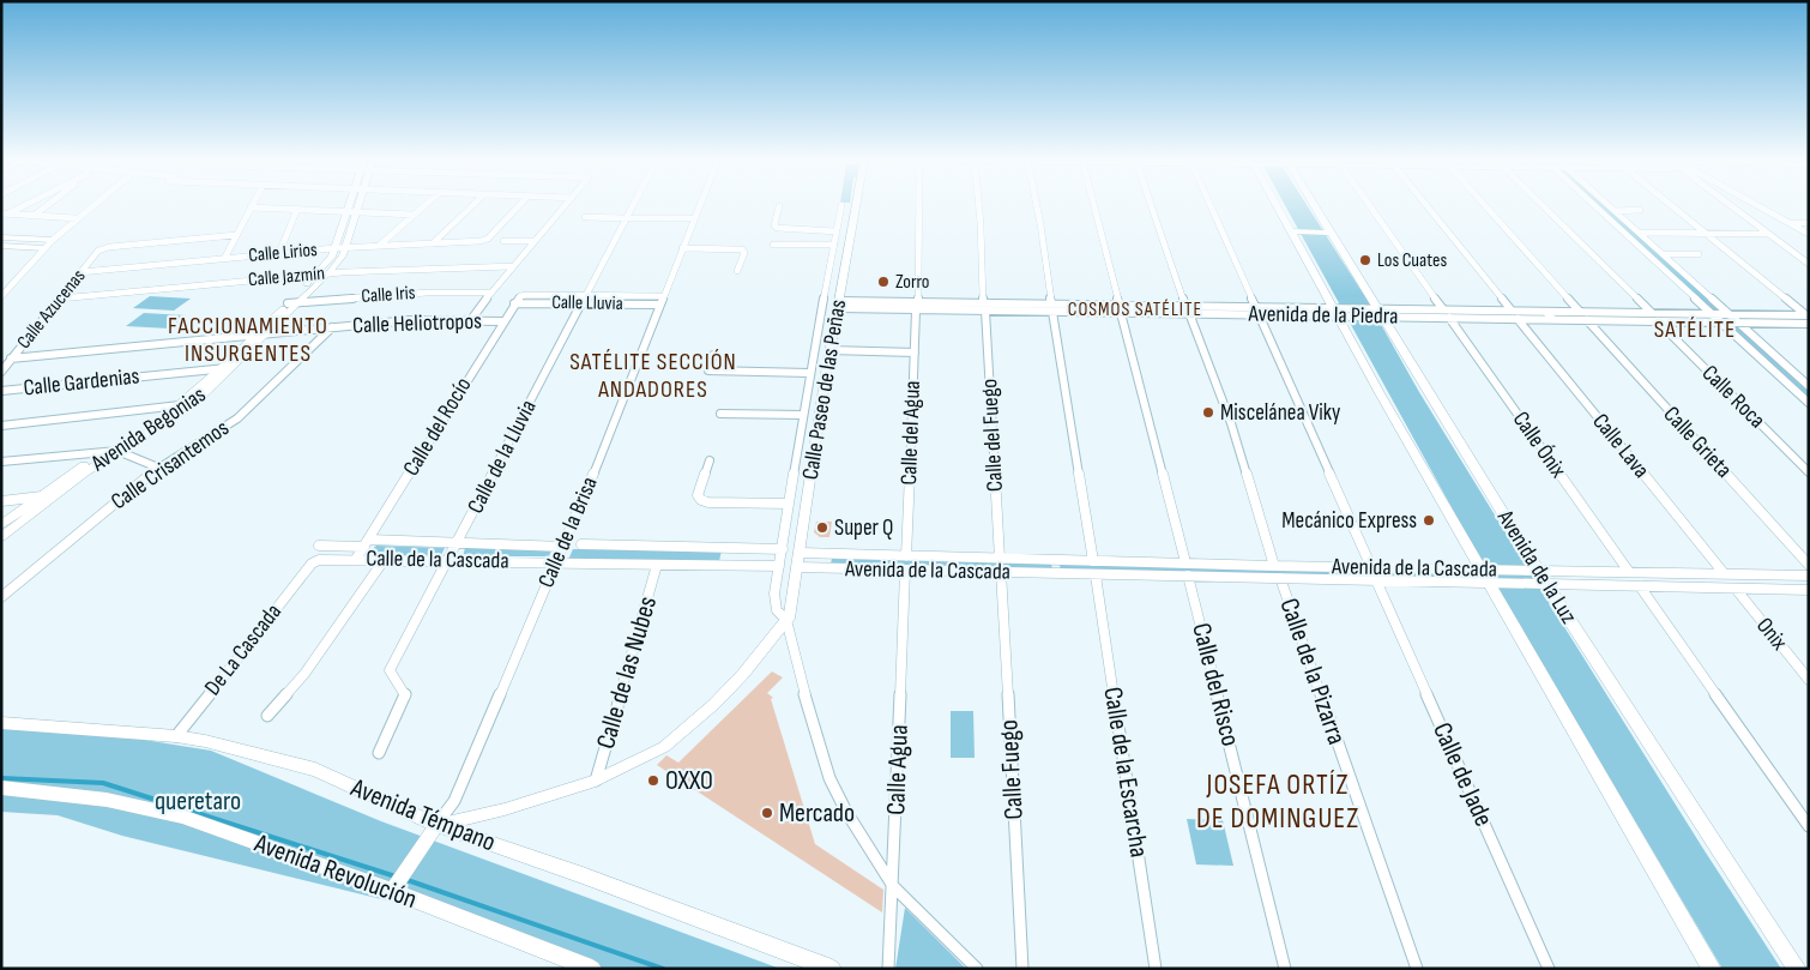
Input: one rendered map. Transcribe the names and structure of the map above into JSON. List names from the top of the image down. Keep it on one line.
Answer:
{"streets":{"main road":["Avenida de la Luz","Avenida Témpano","Avenida Revolución"],"street":["Calle Lirios","Calle Jazmín","Calle Iris","Calle Lluvia","Calle Azucenas","Avenida de la Piedra","Calle Heliotropos","Calle Gardenias","Calle Paseo de las Peñas","Calle Roca","Calle del Rocío","Avenida Begonias","Calle del Agua","Calle del Fuego","Calle Grieta","Calle Ónix","Calle Lava","Calle de la Lluvia","Calle Crisantemos","Calle de la Brisa","Calle de la Cascada","Avenida de la Cascada","Onix","De La Cascada","Calle de la Pizarra","Calle de las Nubes","Calle del Risco","Calle Agua","Calle Fuego","Calle de la Escarcha","Calle de Jade"]},"crossings":[["Calle Lirios","Calle Azucenas"],["Calle Lirios","Avenida Begonias"],["Calle Jazmín","Calle Azucenas"],["Calle Jazmín","Avenida Begonias"],["Calle Iris","Avenida Begonias"],["Calle Lluvia","Calle del Rocío"],["Calle Lluvia","Calle de la Lluvia"],["Calle Lluvia","Calle de la Brisa"],["Calle Azucenas","Calle Heliotropos"],["Avenida de la Piedra","Calle Paseo de las Peñas"],["Avenida de la Piedra","Calle Roca"],["Avenida de la Piedra","Calle del Agua"],["Avenida de la Piedra","Calle del Fuego"],["Avenida de la Piedra","Calle Grieta"],["Avenida de la Piedra","Calle Ónix"],["Avenida de la Piedra","Calle Lava"],["Avenida de la Piedra","Avenida de la Luz"],["Calle Heliotropos","Calle del Rocío"],["Calle Heliotropos","Avenida Begonias"],["Calle Heliotropos","Calle Crisantemos"],["Calle Gardenias","Avenida Begonias"],["Calle Paseo de las Peñas","Calle de la Brisa"],["Calle Paseo de las Peñas","Calle de la Cascada"],["Calle Paseo de las Peñas","Avenida de la Cascada"],["Calle Paseo de las Peñas","Calle de las Nubes"],["Calle Paseo de las Peñas","Avenida Témpano"],["Calle del Rocío","Calle de la Cascada"],["Calle del Agua","Avenida de la Cascada"],["Calle del Fuego","Avenida de la Cascada"],["Calle Ónix","Avenida de la Cascada"],["Calle Lava","Avenida de la Cascada"],["Calle de la Lluvia","Calle de la Cascada"],["Calle de la Brisa","Calle de la Cascada"],["Calle de la Brisa","Avenida Témpano"],["Calle de la Brisa","Avenida Revolución"],["Calle de la Cascada","De La Cascada"],["Calle de la Cascada","Calle de las Nubes"],["Avenida de la Luz","Avenida de la Cascada"],["Avenida de la Cascada","Onix"],["Avenida de la Cascada","Calle de la Pizarra"],["Avenida de la Cascada","Calle del Risco"],["Avenida de la Cascada","Calle Agua"],["Avenida de la Cascada","Calle Fuego"],["Avenida de la Cascada","Calle de la Escarcha"],["Avenida de la Cascada","Calle de Jade"],["De La Cascada","Avenida Témpano"]],"districts":["COSMOS SATÉLITE","FACCIONAMIENTO INSURGENTES","SATÉLITE","SATÉLITE SECCIÓN ANDADORES","JOSEFA ORTÍZ DE DOMINGUEZ"],"parks":["queretaro"],"places":["Los Cuates","Zorro","Miscelánea Viky","Mecánico Express","Super Q","OXXO","Mercado"]}
